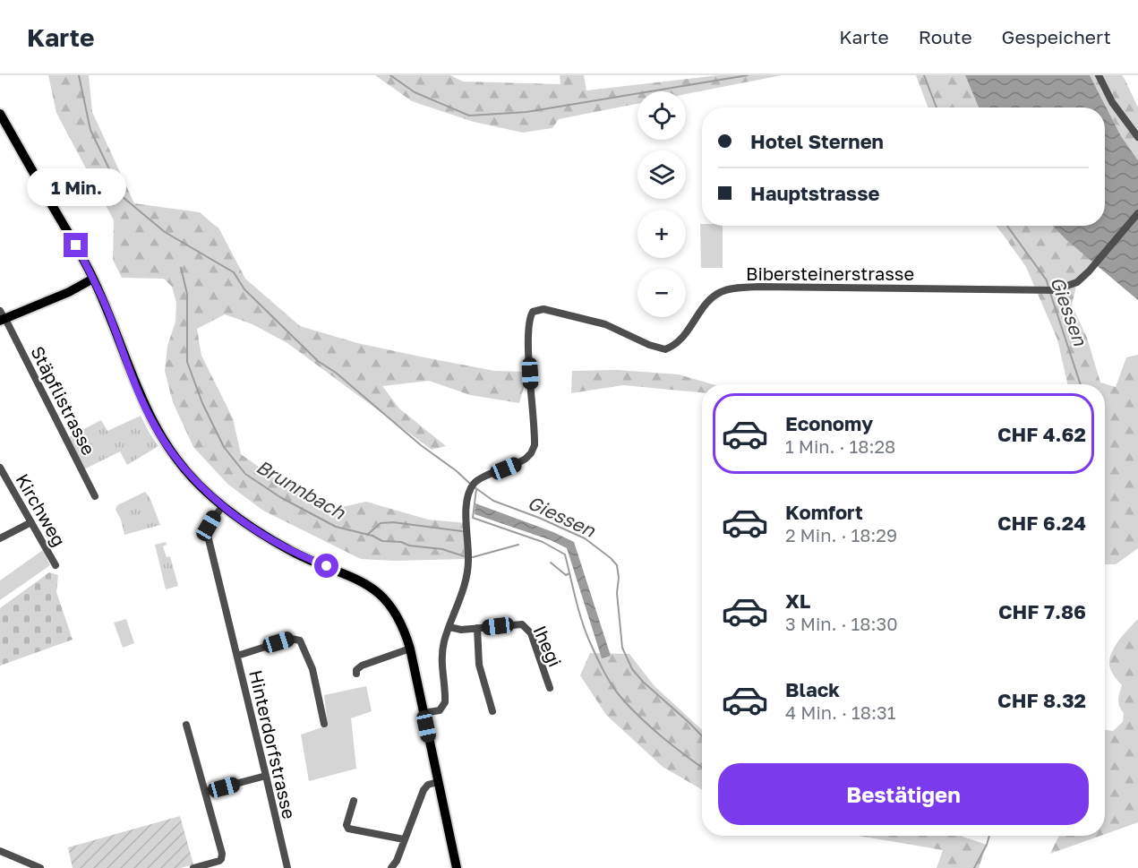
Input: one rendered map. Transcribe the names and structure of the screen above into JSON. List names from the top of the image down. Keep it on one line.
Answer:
{"streets":{"street":["Bibersteinerstrasse","Stäpflistrasse","Kirchweg","Ihegi","Hinterdorfstrasse"]},"crossings":[["Bibersteinerstrasse","Ihegi"]],"water":["Giessen","Brunnbach"],"page":{"header":"Karte","nav":["Karte","Route","Gespeichert"],"map_buttons":["+","−"],"banner":["Hotel Sternen","Hauptstrasse"],"bubble":"1 Min.","list":[{"name":"Economy","note":"1 Min. · 18:28","value":"CHF 4.62"},{"name":"Komfort","note":"2 Min. · 18:29","value":"CHF 6.24"},{"name":"XL","note":"3 Min. · 18:30","value":"CHF 7.86"},{"name":"Black","note":"4 Min. · 18:31","value":"CHF 8.32"}],"buttons":"Bestätigen"}}
